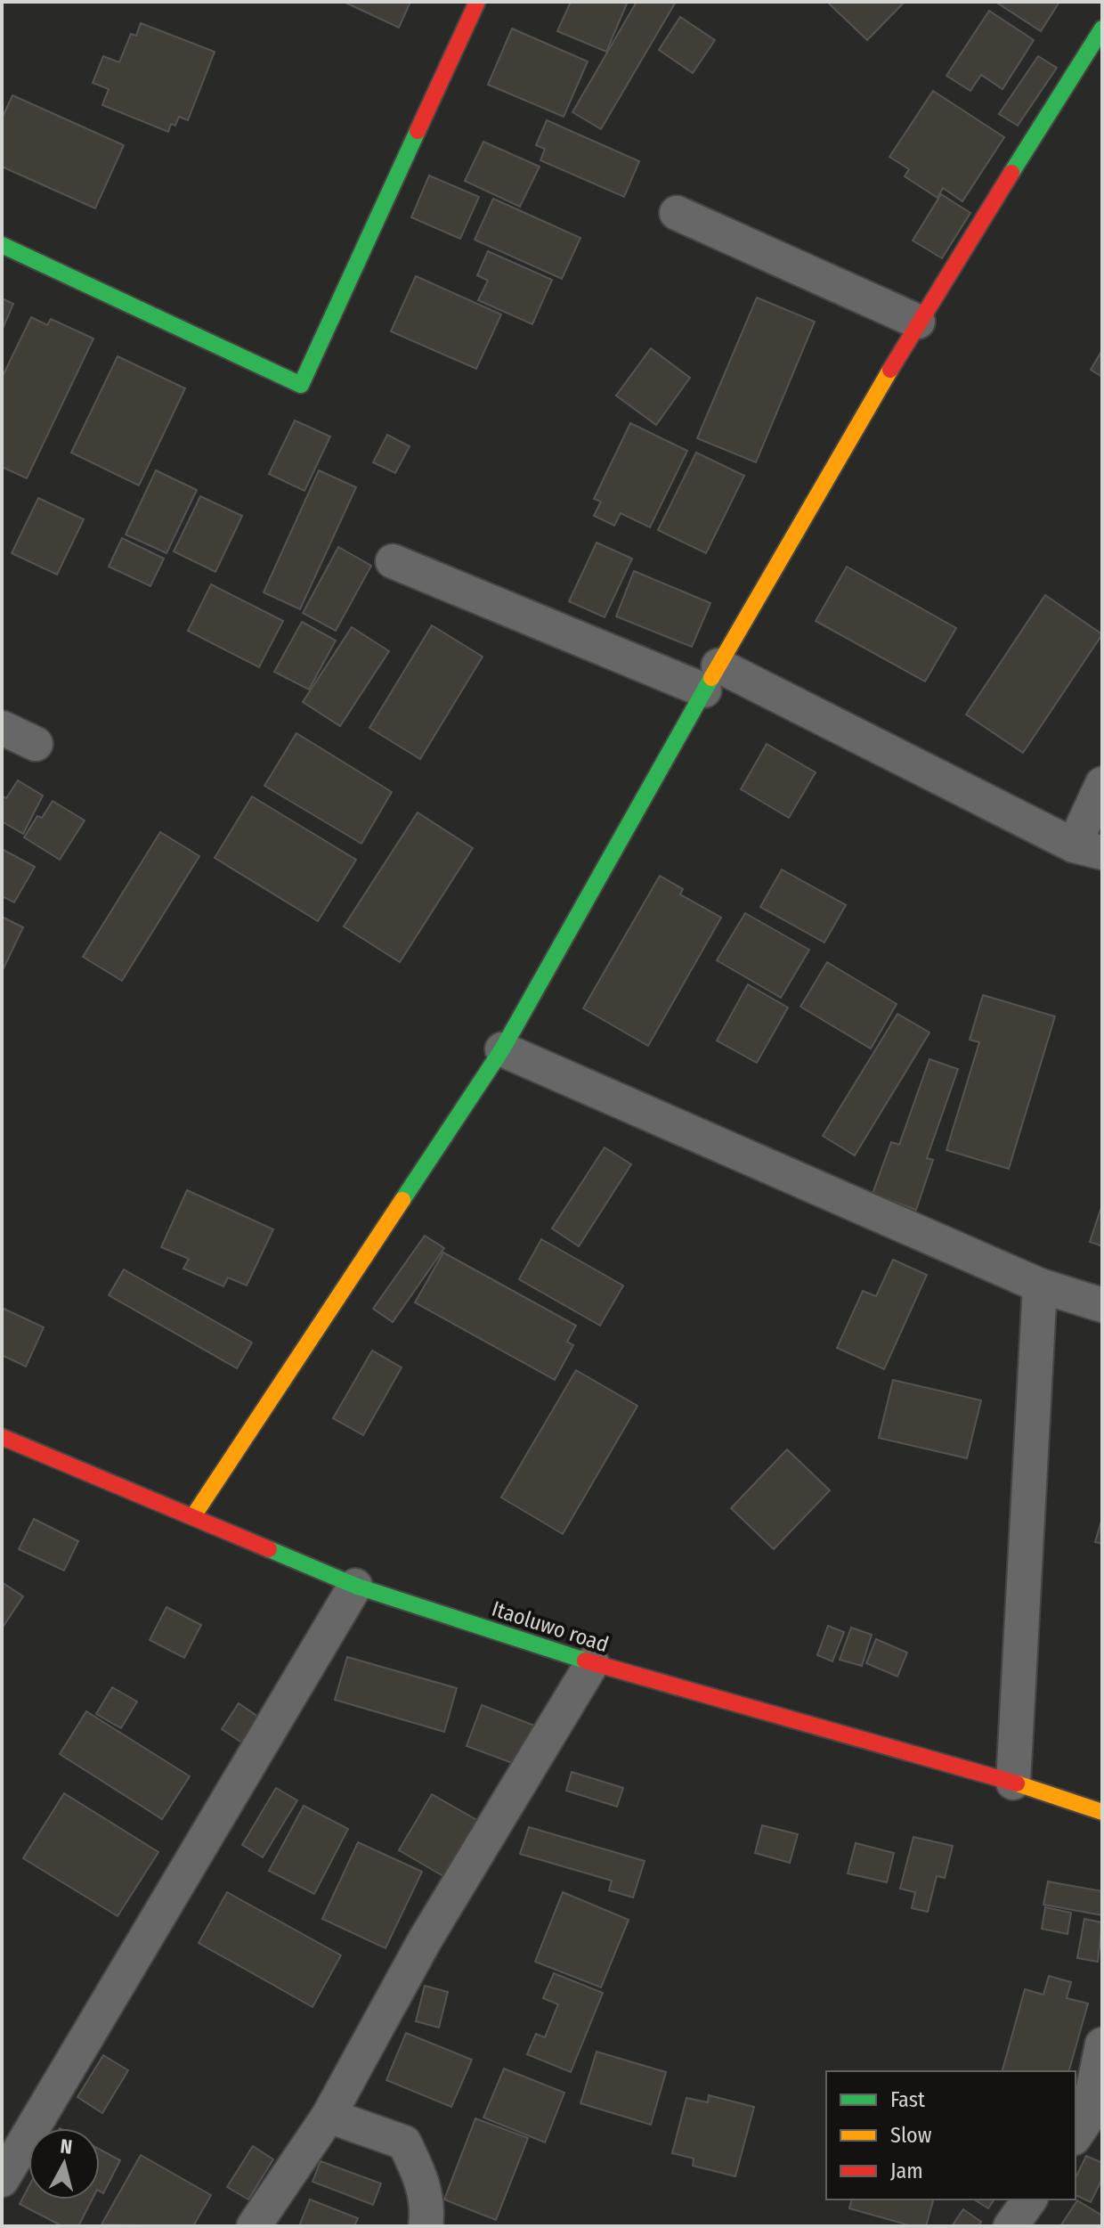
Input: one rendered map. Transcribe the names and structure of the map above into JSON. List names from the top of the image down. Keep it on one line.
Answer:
{"streets":{"street":["Itaoluwo road"]},"legend":["Fast","Slow","Jam"],"north":"top"}
